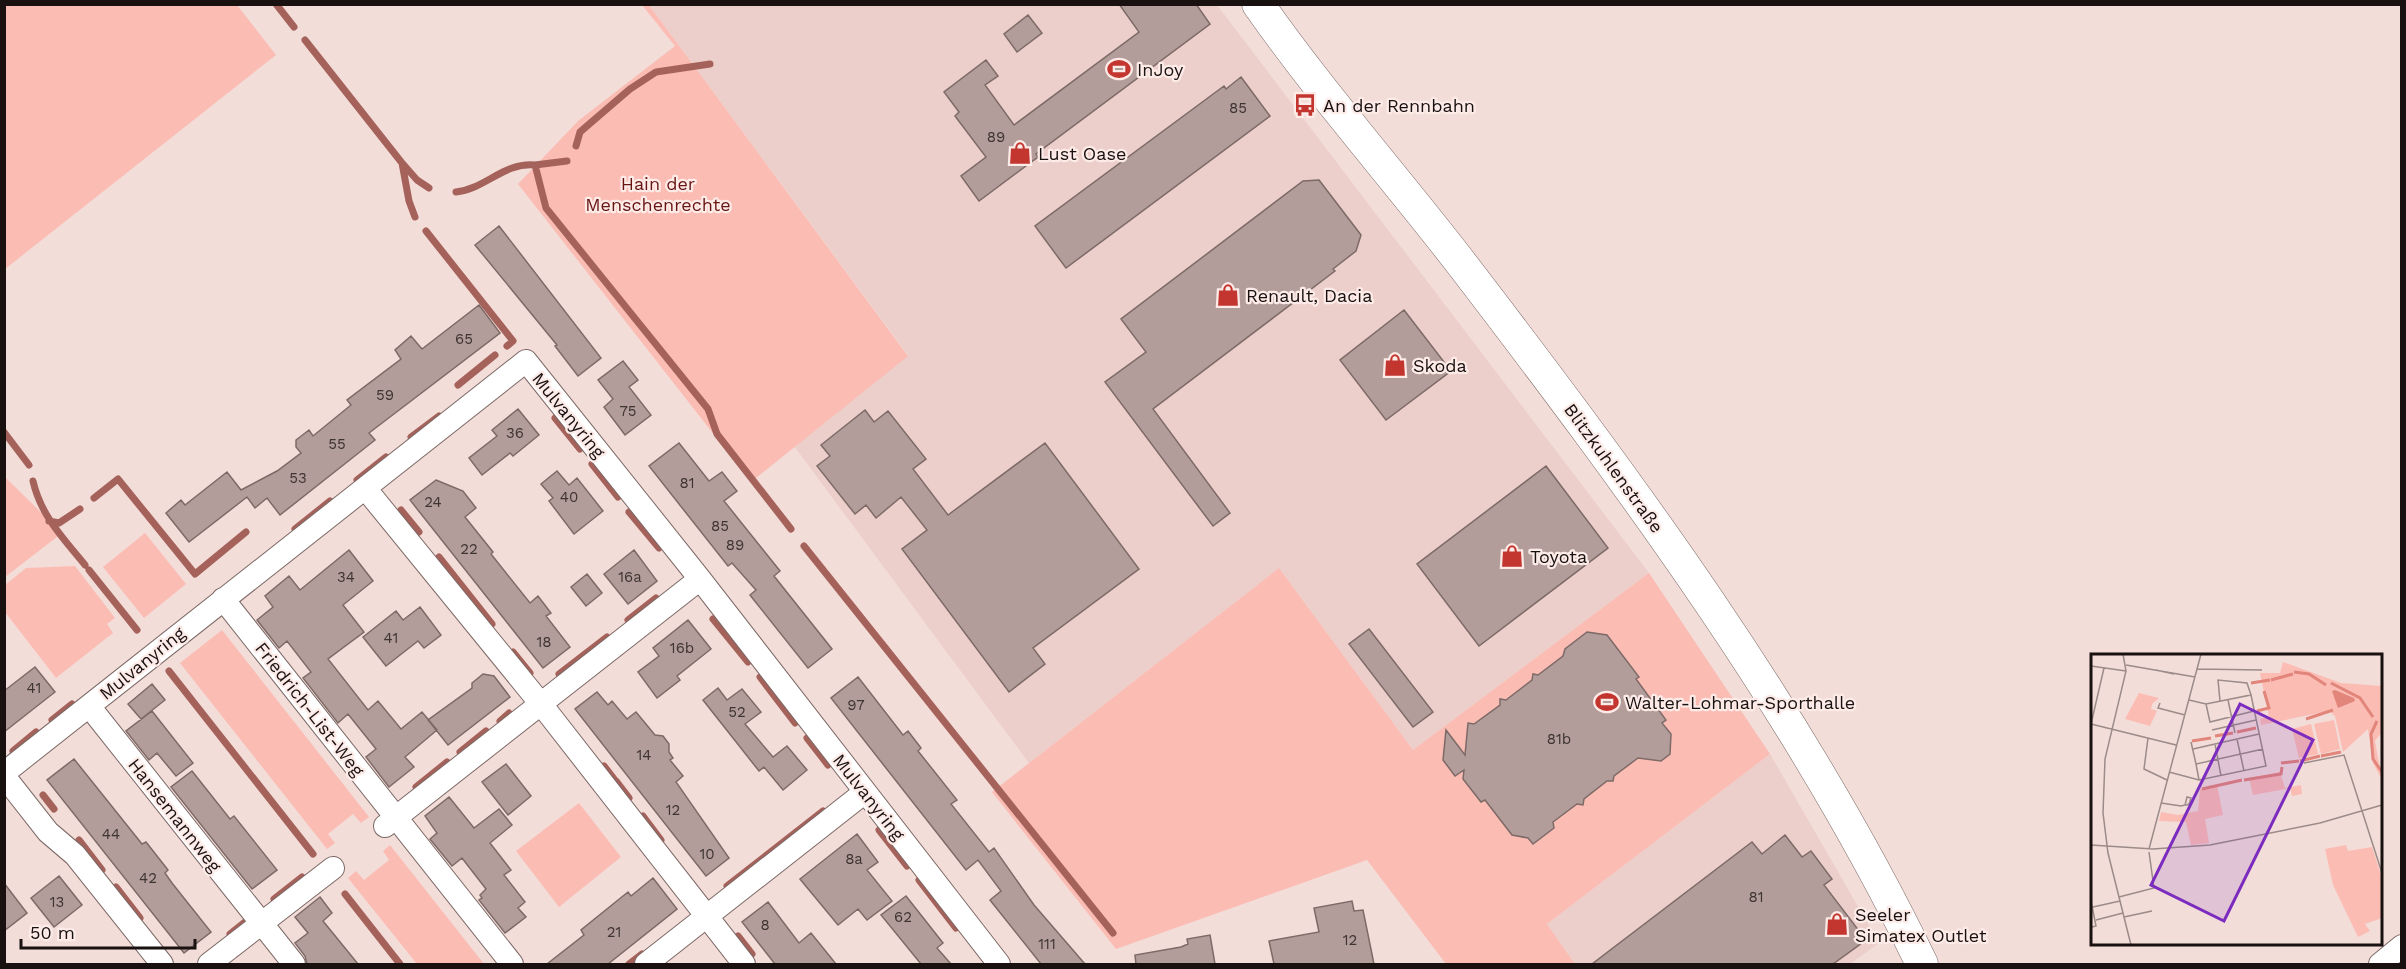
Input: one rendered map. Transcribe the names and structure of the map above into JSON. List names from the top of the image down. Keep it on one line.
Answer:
{"streets":{"main road":["Blitzkuhlenstraße"],"street":["Mulvanyring","Friedrich-List-Weg","Hansemannweg"]},"crossings":[["Mulvanyring","Friedrich-List-Weg"],["Mulvanyring","Hansemannweg"]],"parks":["Hain der Menschenrechte"],"places":{"sports":["InJoy","Walter-Lohmar-Sporthalle"],"bus stop":["An der Rennbahn"],"shop":["Lust Oase","Renault, Dacia","Skoda","Toyota","Seeler Simatex Outlet"]},"house_numbers":["85","89","65","59","75","36","55","53","81","40","24","85","89","22","34","16a","41","18","16b","41","97","52","81b","14","12","44","10","8a","42","81","13","62","8","21","12","111"],"scale_bar":"50 m"}
